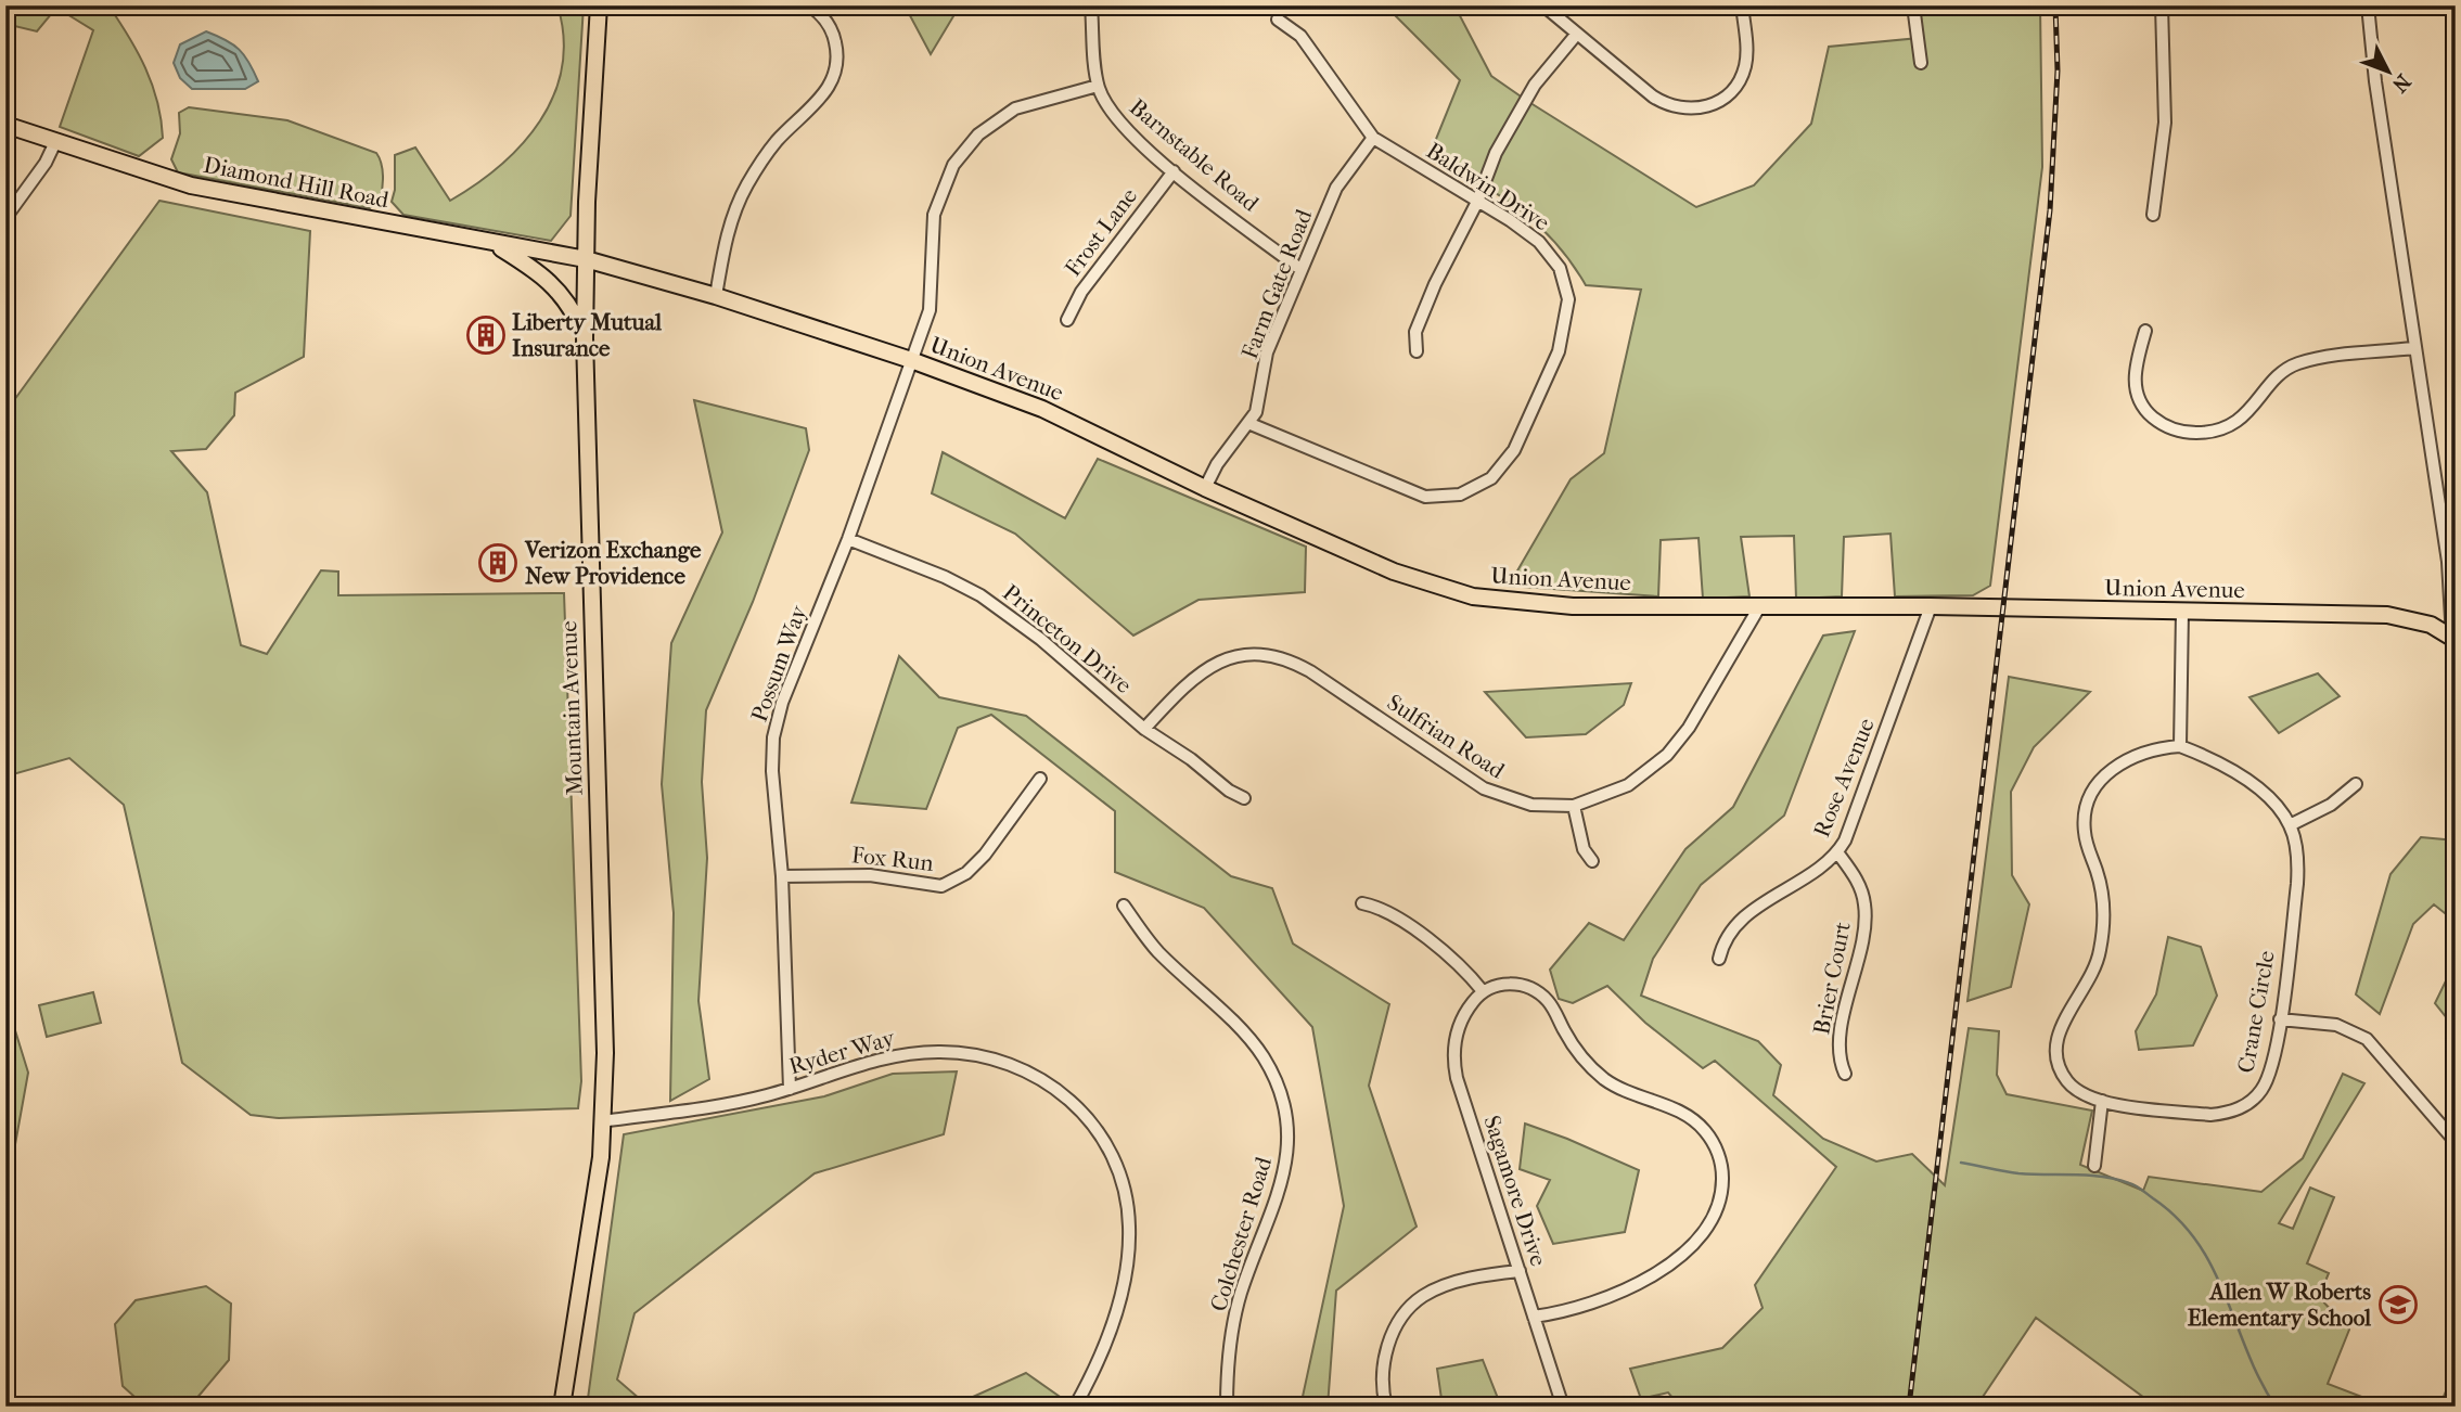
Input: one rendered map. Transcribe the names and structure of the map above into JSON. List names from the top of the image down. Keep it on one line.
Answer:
{"streets":{"main road":["Diamond Hill Road","Union Avenue","Mountain Avenue"],"street":["Barnstable Road","Baldwin Drive","Frost Lane","Farm Gate Road","Princeton Drive","Possum Way","Sulfrian Road","Rose Avenue","Fox Run","Brier Court","Crane Circle","Ryder Way","Sagamore Drive","Colchester Road"]},"crossings":[["Barnstable Road","Frost Lane"],["Barnstable Road","Farm Gate Road"],["Barnstable Road","Possum Way"],["Diamond Hill Road","Union Avenue"],["Diamond Hill Road","Mountain Avenue"],["Baldwin Drive","Farm Gate Road"],["Farm Gate Road","Union Avenue"],["Union Avenue","Possum Way"],["Union Avenue","Mountain Avenue"],["Union Avenue","Sulfrian Road"],["Union Avenue","Rose Avenue"],["Princeton Drive","Possum Way"],["Princeton Drive","Sulfrian Road"],["Possum Way","Fox Run"],["Possum Way","Ryder Way"],["Mountain Avenue","Ryder Way"],["Rose Avenue","Brier Court"]],"places":{"building":["Liberty Mutual Insurance","Verizon Exchange New Providence"],"school or university":["Allen W Roberts Elementary School"]},"north":"bottom right"}
